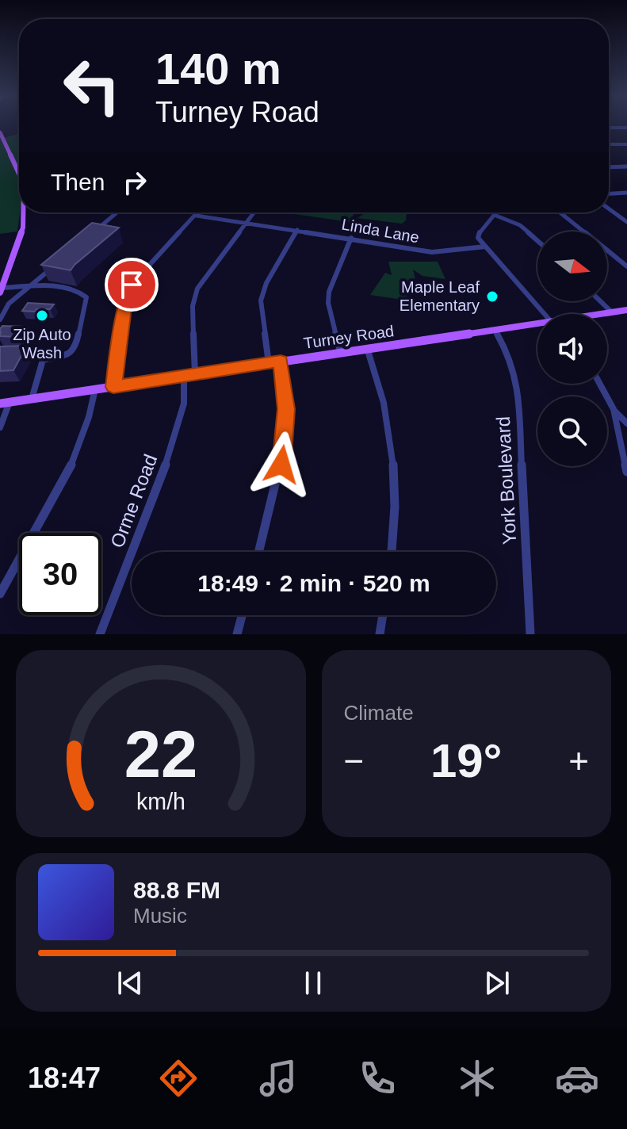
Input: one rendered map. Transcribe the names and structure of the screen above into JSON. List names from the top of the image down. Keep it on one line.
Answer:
{"streets":{"main road":["Turney Road"],"street":["Linda Lane","York Boulevard","Orme Road"]},"crossings":[["Turney Road","York Boulevard"],["Turney Road","Orme Road"]],"places":["Maple Leaf Elementary","Zip Auto Wash"],"north":"right","page":{"turn":["140 m","Turney Road"],"then":"Then","limit":"30","trip":"18:49 · 2 min · 520 m","tile":"Climate","heat":["−","19°","+"],"song":["88.8 FM","Music"],"tabs":"18:47","gauge":["22","km/h"]}}
